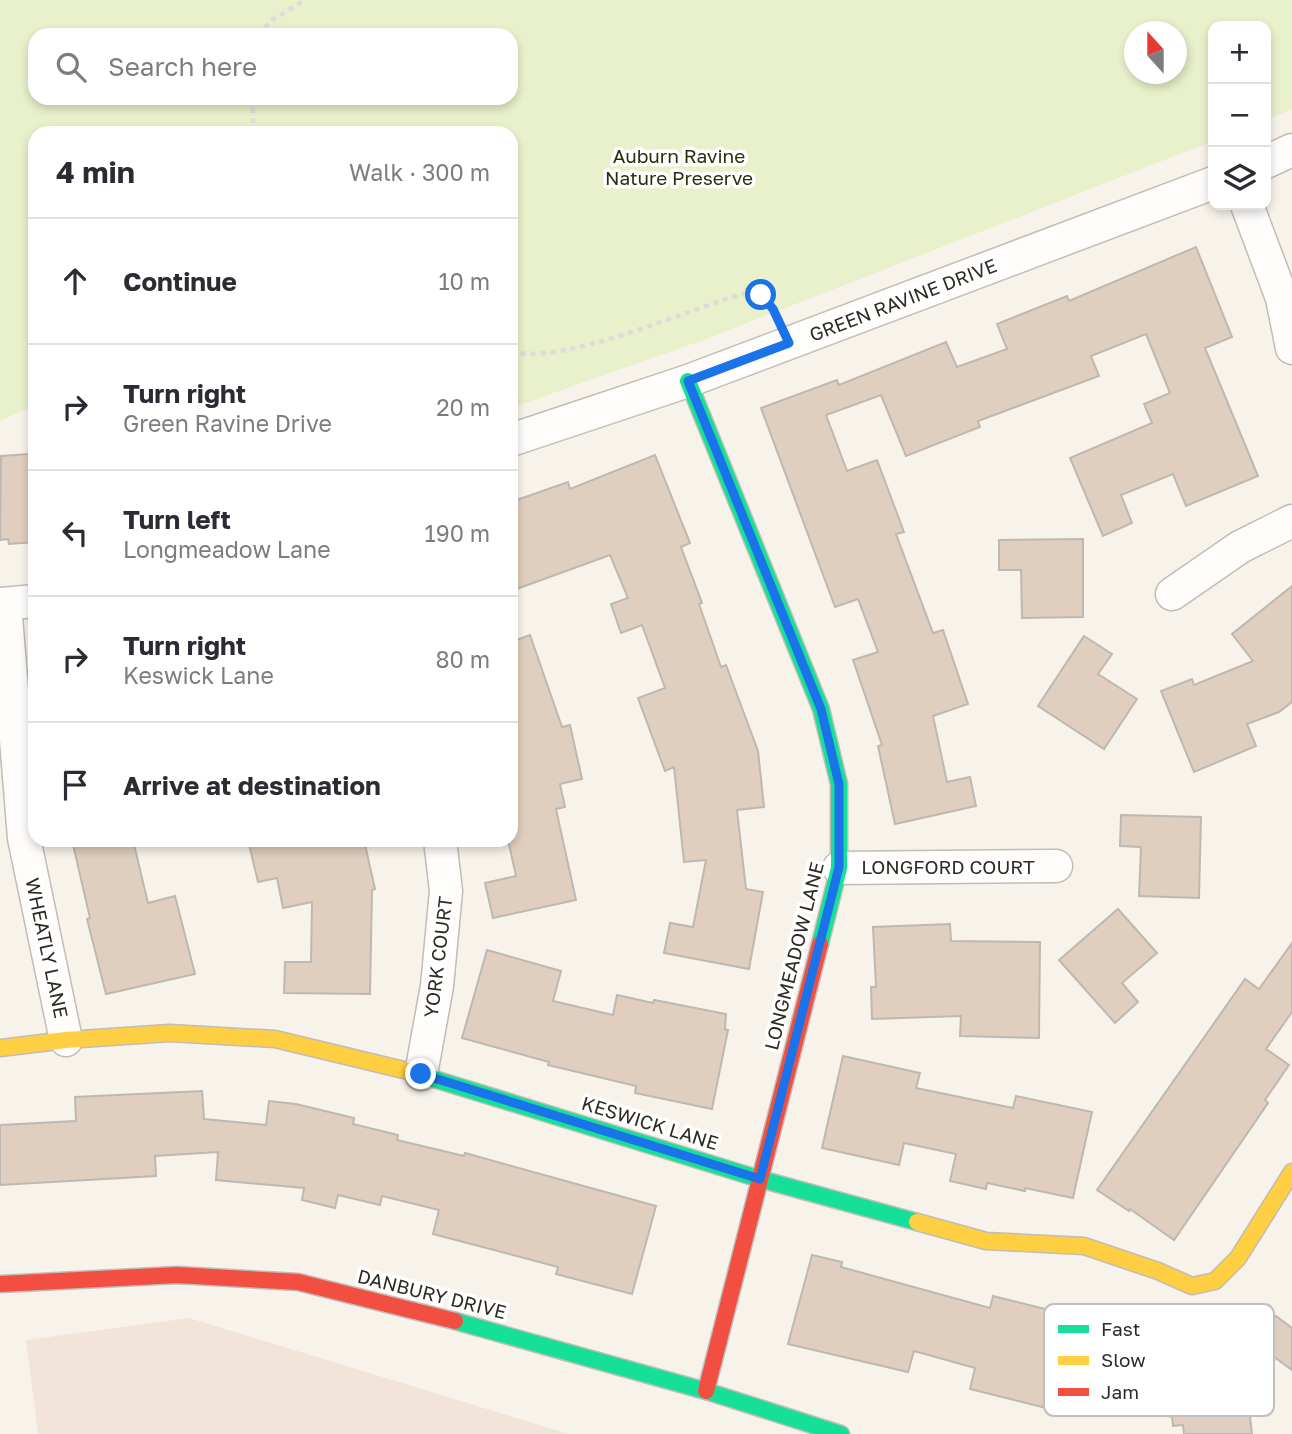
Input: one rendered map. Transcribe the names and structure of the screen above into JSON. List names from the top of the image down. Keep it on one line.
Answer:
{"streets":{"street":["GREEN RAVINE DRIVE","LONGFORD COURT","WHEATLY LANE","LONGMEADOW LANE","YORK COURT","KESWICK LANE","DANBURY DRIVE"]},"crossings":[["GREEN RAVINE DRIVE","LONGMEADOW LANE"],["LONGFORD COURT","LONGMEADOW LANE"],["WHEATLY LANE","KESWICK LANE"],["LONGMEADOW LANE","KESWICK LANE"],["LONGMEADOW LANE","DANBURY DRIVE"],["YORK COURT","KESWICK LANE"]],"parks":["Auburn Ravine Nature Preserve"],"legend":["Fast","Slow","Jam"],"north":"top","page":{"map_buttons":["+","−"],"search":"Search here","heading":["4 min","Walk · 300 m"],"list":[["Continue","10 m"],["Turn right","Green Ravine Drive","20 m"],["Turn left","Longmeadow Lane","190 m"],["Turn right","Keswick Lane","80 m"],"Arrive at destination"]}}
